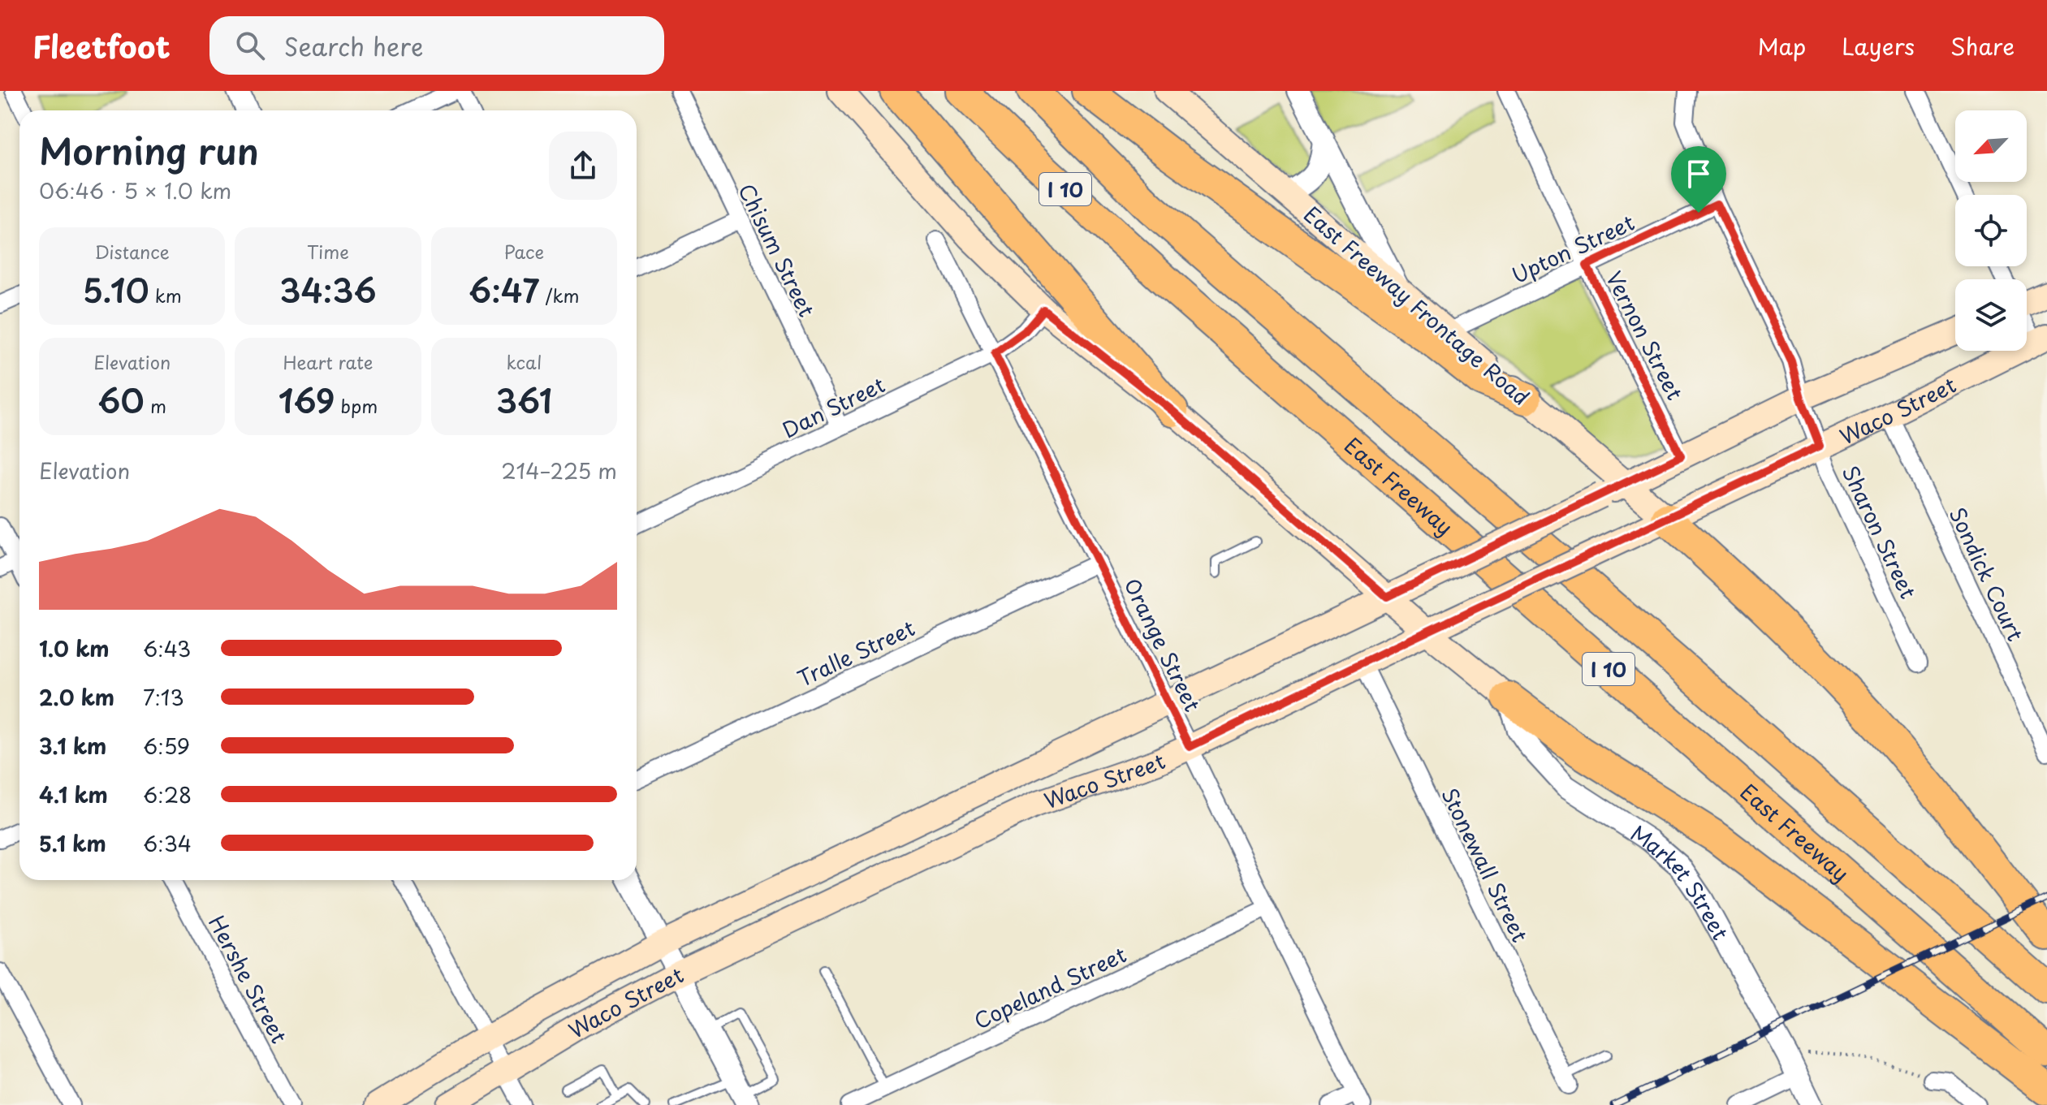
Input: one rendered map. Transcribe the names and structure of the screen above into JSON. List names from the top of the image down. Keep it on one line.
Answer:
{"streets":{"highway":["I 10","East Freeway"],"main road":["East Freeway Frontage Road","Waco Street"],"street":["Upton Street","Chisum Street","Vernon Street","Dan Street","Sharon Street","Sondick Court","Orange Street","Tralle Street","Stonewall Street","Market Street","Hershe Street","Copeland Street"]},"crossings":[["Upton Street","East Freeway Frontage Road"],["Upton Street","Vernon Street"],["Upton Street","Sharon Street"],["Chisum Street","Dan Street"],["East Freeway Frontage Road","Waco Street"],["Vernon Street","Waco Street"],["Dan Street","Orange Street"],["Waco Street","Sharon Street"],["Waco Street","Sondick Court"],["Waco Street","Orange Street"],["Waco Street","Stonewall Street"],["Orange Street","Tralle Street"],["Orange Street","Copeland Street"]],"north":"bottom left","page":{"header":"Fleetfoot","search":"Search here","nav":["Map","Layers","Share"],"heading":["Morning run","06:46 · 5 × 1.0 km"],"stats":[["Distance","5.10 km"],["Time","34:36"],["Pace","6:47 /km"],["Elevation","60 m"],["Heart rate","169 bpm"],["kcal","361"]],"chart":["Elevation","214–225 m"],"list":[{"name":"1.0 km","note":"6:43"},{"name":"2.0 km","note":"7:13"},{"name":"3.1 km","note":"6:59"},{"name":"4.1 km","note":"6:28"},{"name":"5.1 km","note":"6:34"}]}}
